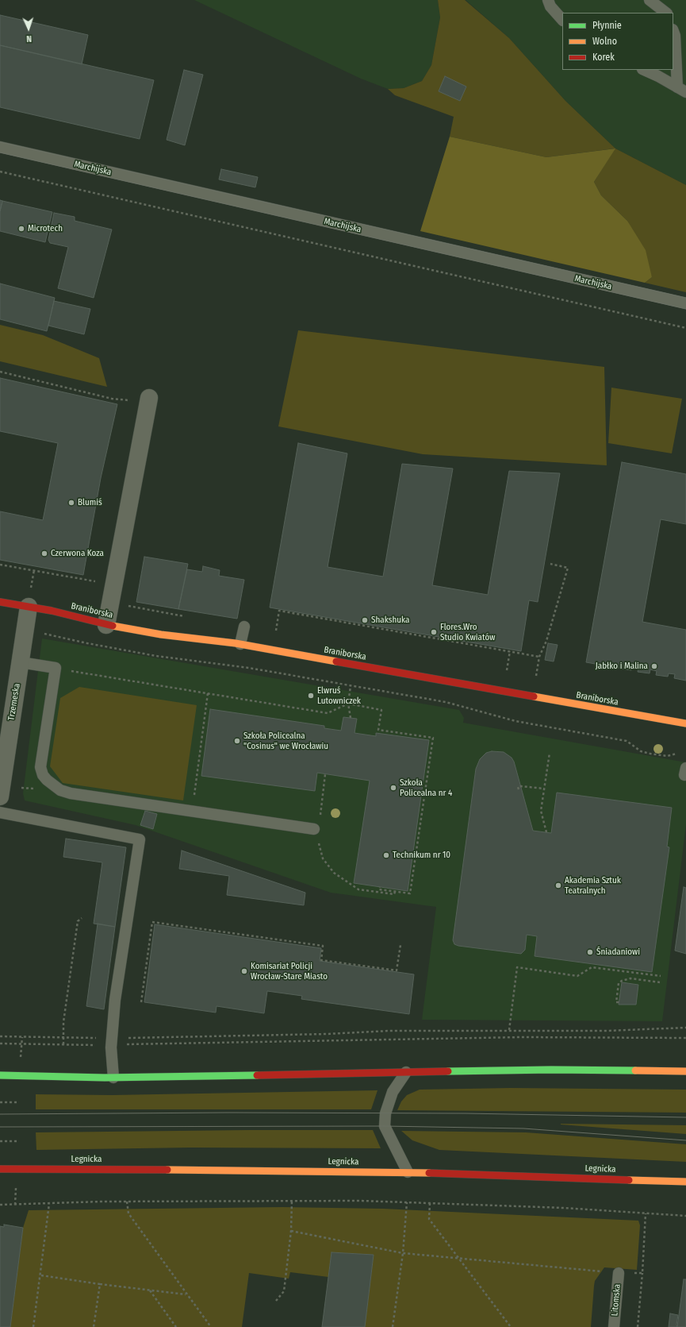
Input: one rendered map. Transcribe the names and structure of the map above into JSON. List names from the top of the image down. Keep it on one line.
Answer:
{"streets":{"main road":["Braniborska","Legnicka"],"street":["Trzemeska"],"lane":["Marchijska","Litomska"]},"crossings":[["Braniborska","Trzemeska"]],"places":["Microtech","Blumiś","Czerwona Koza","Shakshuka","Flores.Wro Studio Kwiatów","Jabłko i Malina","Elwruś Lutowniczek","Szkoła Policealna \"Cosinus\" we Wrocławiu","Szkoła Policealna nr 4","Technikum nr 10","Akademia Sztuk Teatralnych","Śniadaniowi","Komisariat Policji Wrocław-Stare Miasto"],"legend":["Płynnie","Wolno","Korek"],"north":"bottom"}
